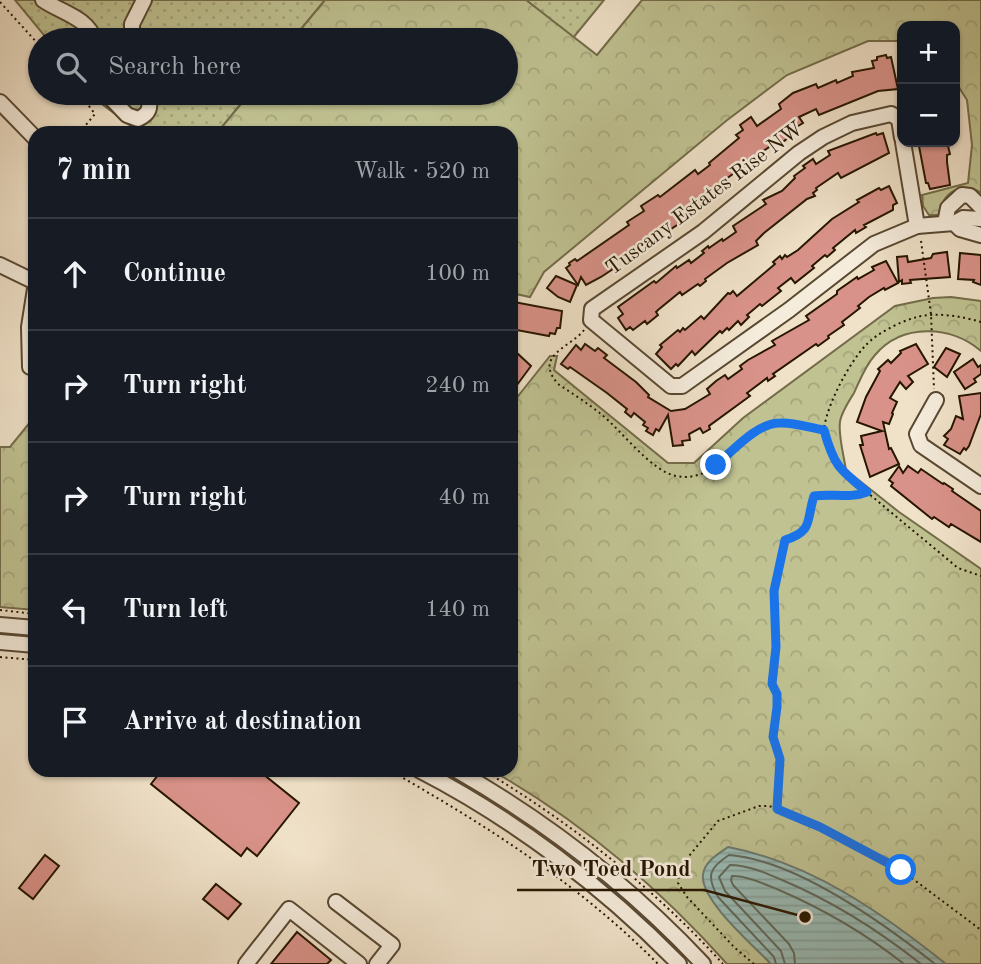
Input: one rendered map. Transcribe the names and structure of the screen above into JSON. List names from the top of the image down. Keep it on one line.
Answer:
{"streets":{"street":["Tuscany Estates Rise NW"]},"places":["Two Toed Pond"],"page":{"map_buttons":["+","−"],"search":"Search here","heading":["7 min","Walk · 520 m"],"list":[["Continue","100 m"],["Turn right","240 m"],["Turn right","40 m"],["Turn left","140 m"],"Arrive at destination"]}}
